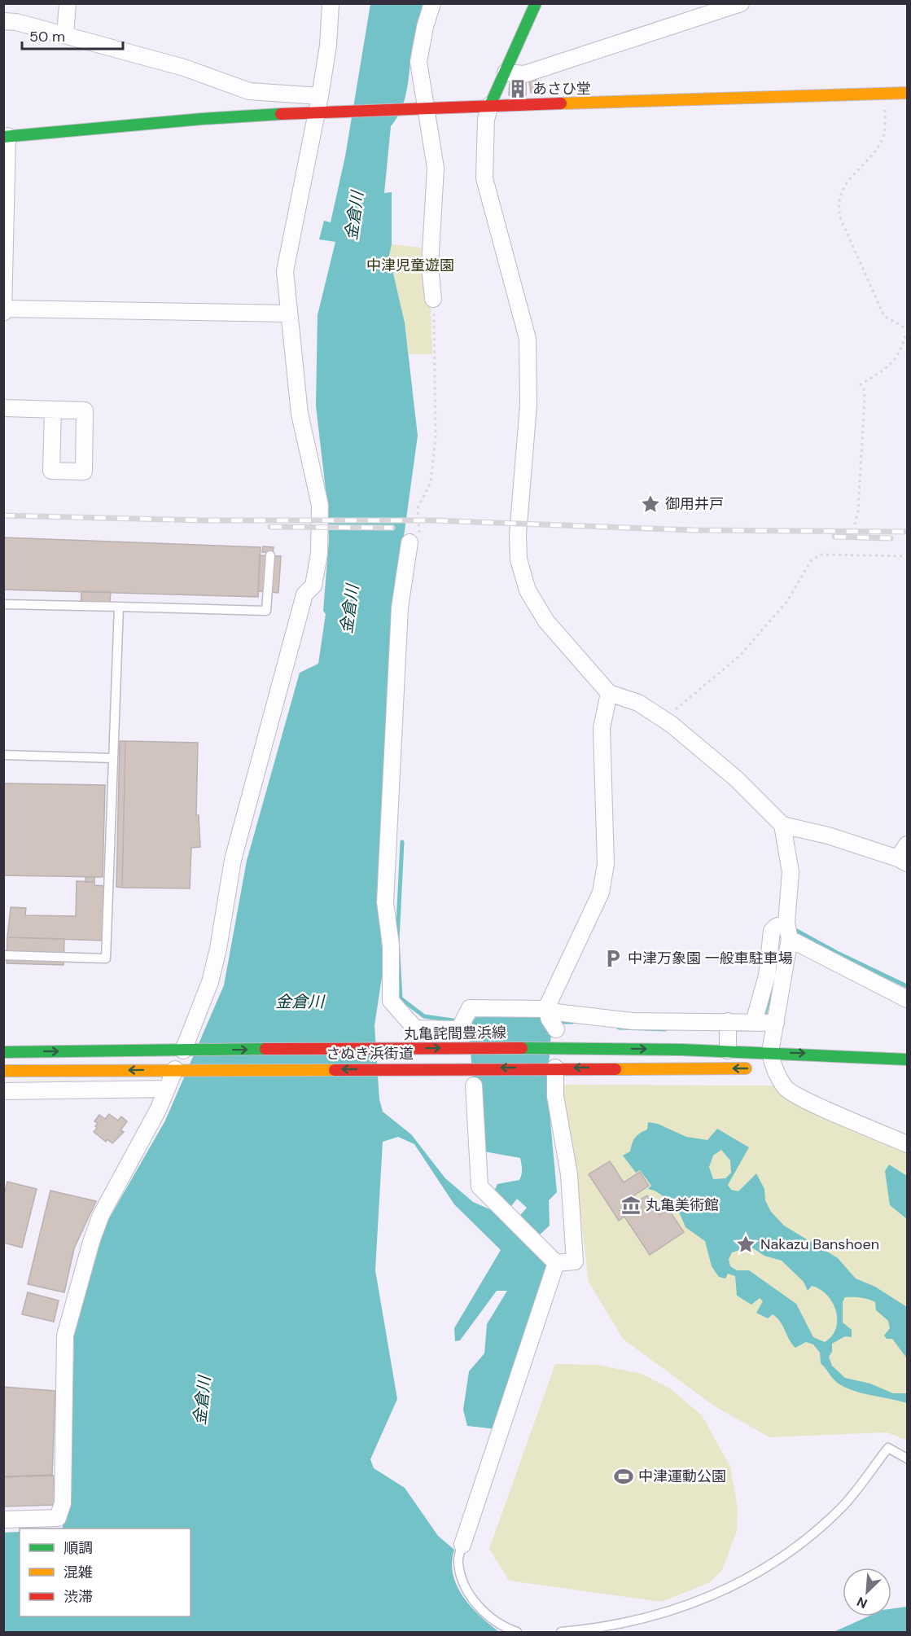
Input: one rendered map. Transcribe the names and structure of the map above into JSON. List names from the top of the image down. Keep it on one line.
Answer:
{"streets":{"main road":["丸亀詫間豊浜線","さぬき浜街道"]},"crossings":[["丸亀詫間豊浜線","さぬき浜街道"]],"one_way":["さぬき浜街道"],"water":["金倉川"],"parks":["中津児童遊園"],"places":{"building":["あさひ堂"],"place":["御用井戸","Nakazu Banshoen"],"parking":["中津万象園 一般車駐車場"],"museum":["丸亀美術館"],"sports":["中津運動公園"]},"legend":["順調","混雑","渋滞"],"scale_bar":"50 m","north":"bottom left"}
